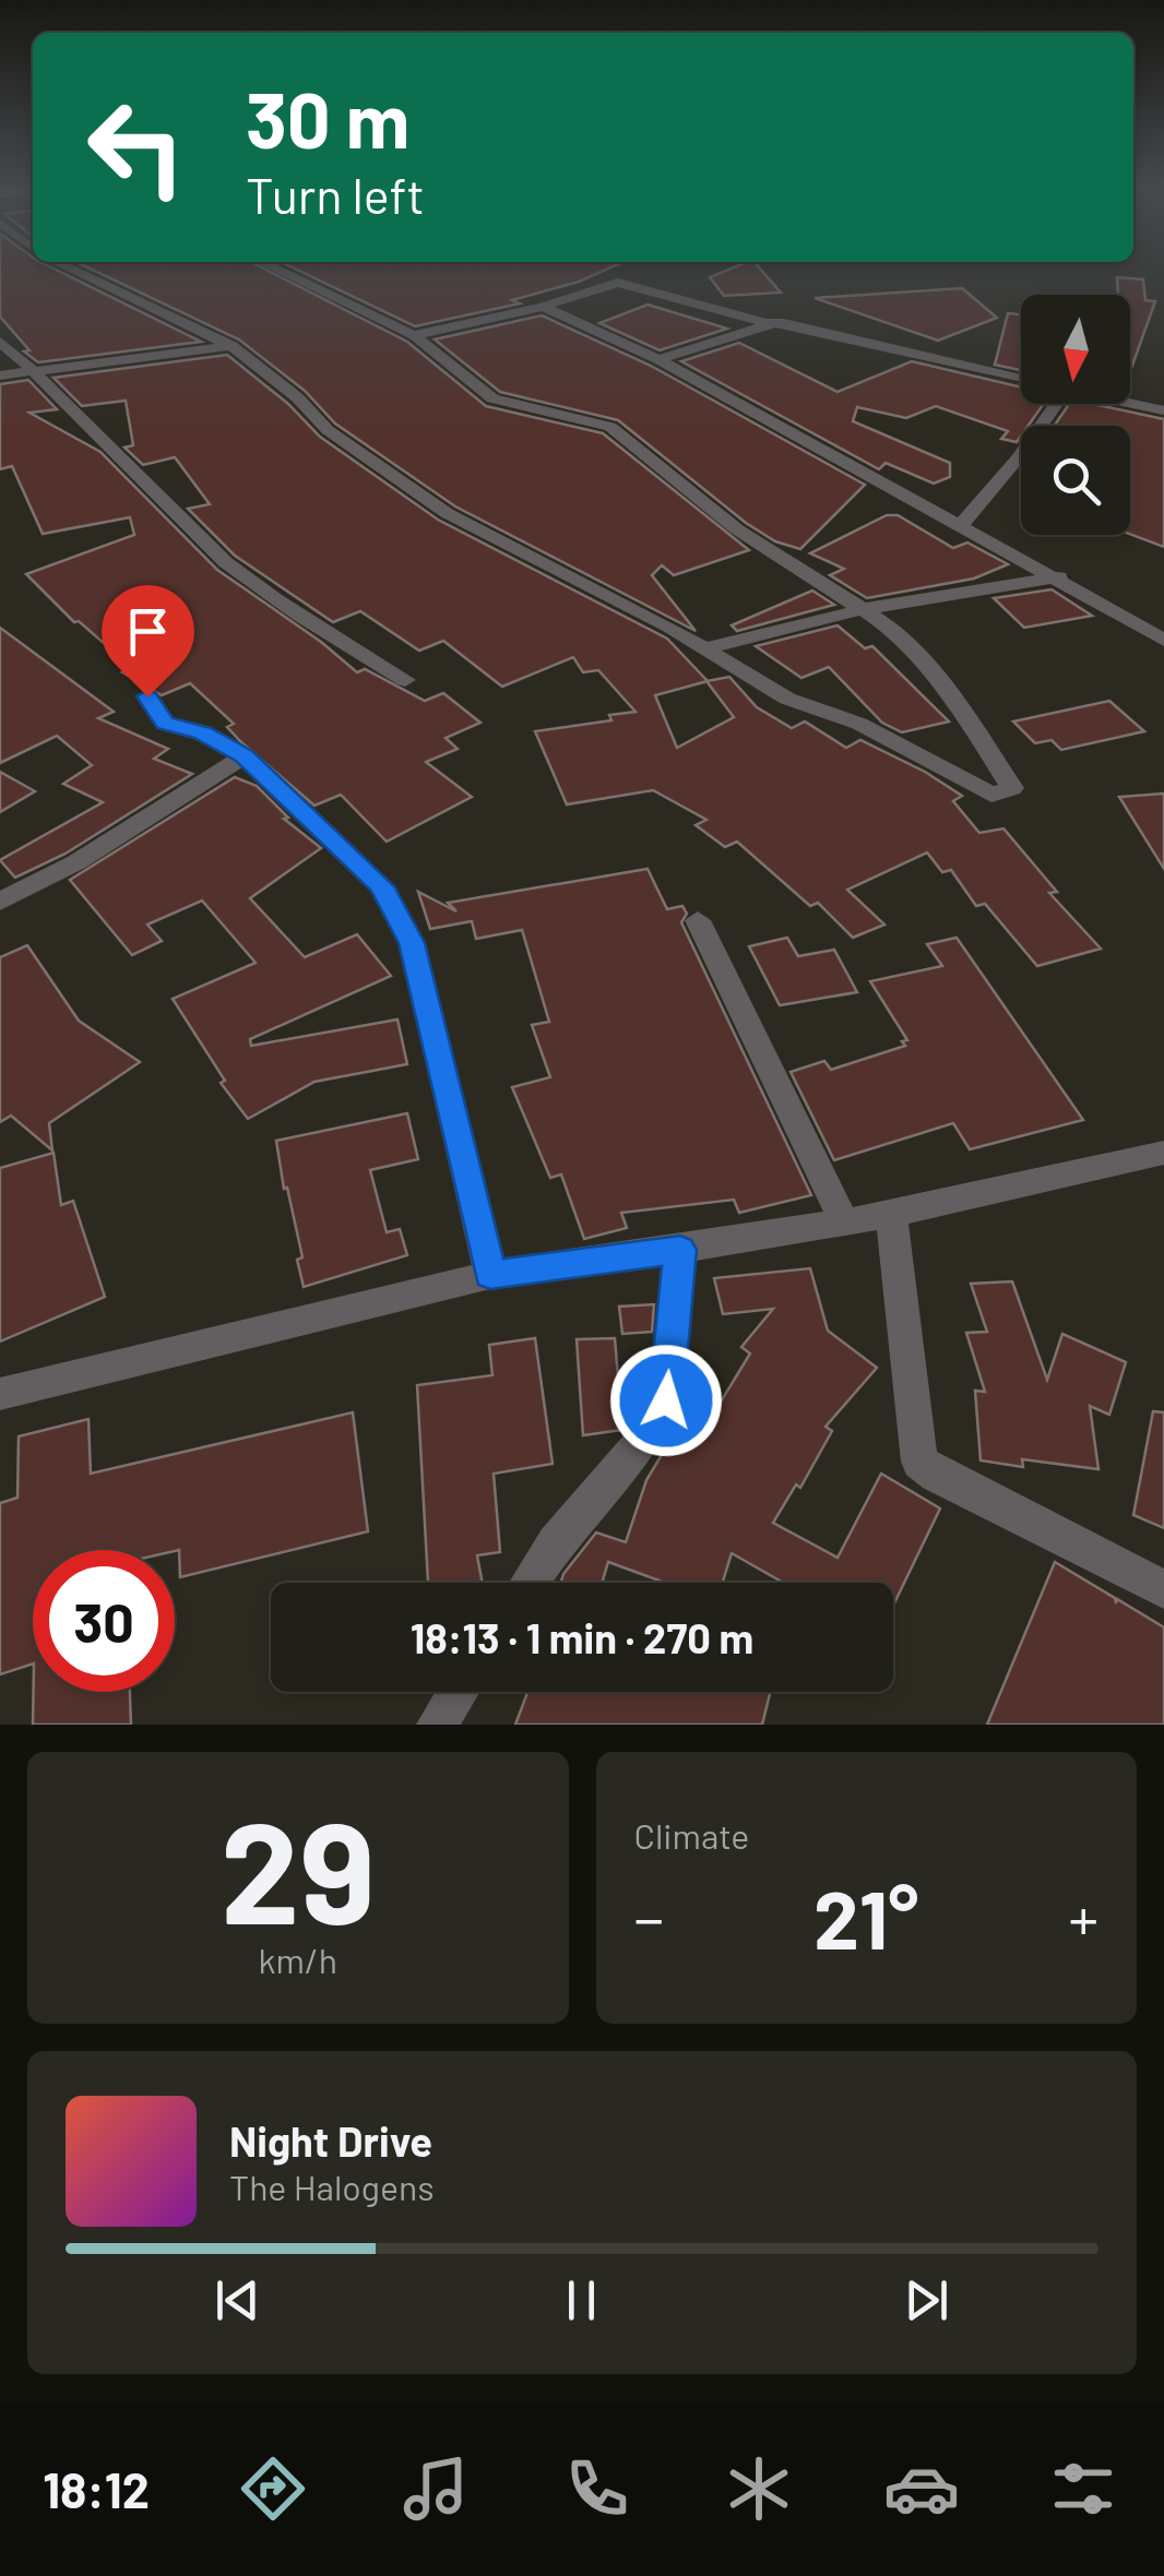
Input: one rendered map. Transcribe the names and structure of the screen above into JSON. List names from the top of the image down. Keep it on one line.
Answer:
{"north":"bottom","page":{"turn":["30 m","Turn left"],"limit":"30","trip":"18:13 · 1 min · 270 m","tile":[["29","km/h"],"Climate"],"heat":["−","21°","+"],"song":["Night Drive","The Halogens"],"tabs":"18:12"}}
